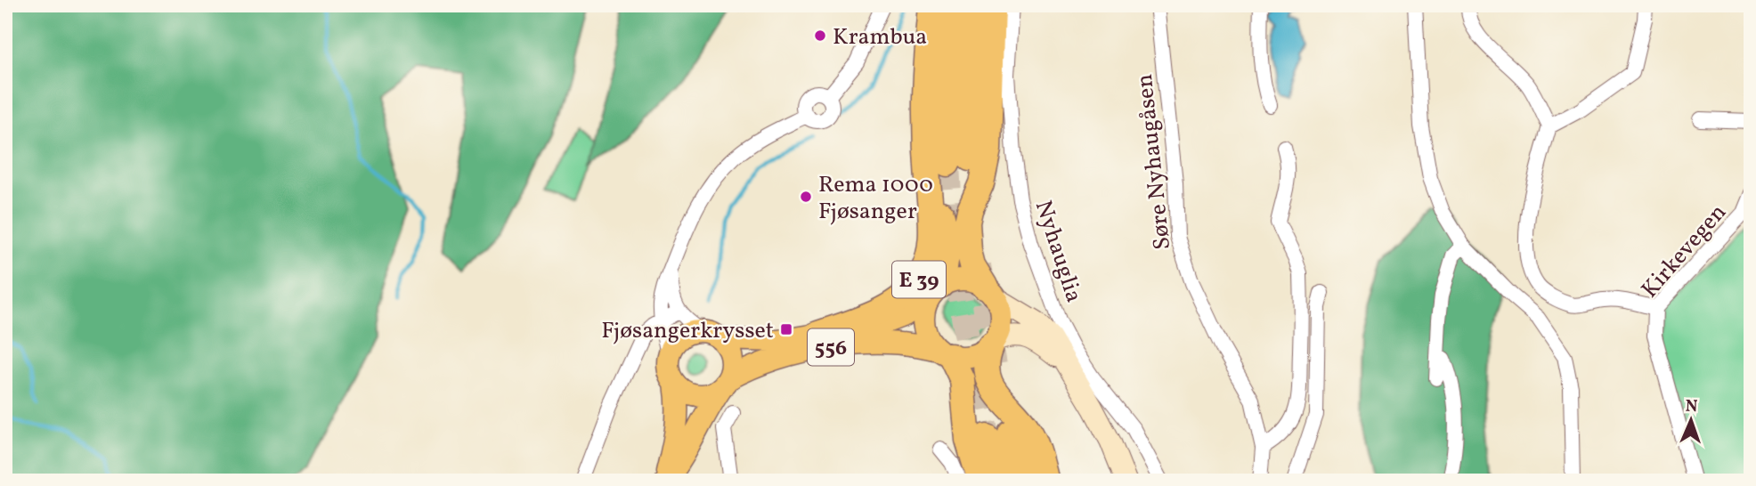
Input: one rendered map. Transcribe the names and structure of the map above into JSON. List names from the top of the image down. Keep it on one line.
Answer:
{"streets":{"highway":["E 39"],"main road":["556"],"street":["Søre Nyhaugåsen","Kirkevegen","Nyhauglia"]},"crossings":[["E 39","556"]],"places":{"other":["Krambua","Rema 1000 Fjøsanger"],"transit":["Fjøsangerkrysset"]},"north":"top"}
